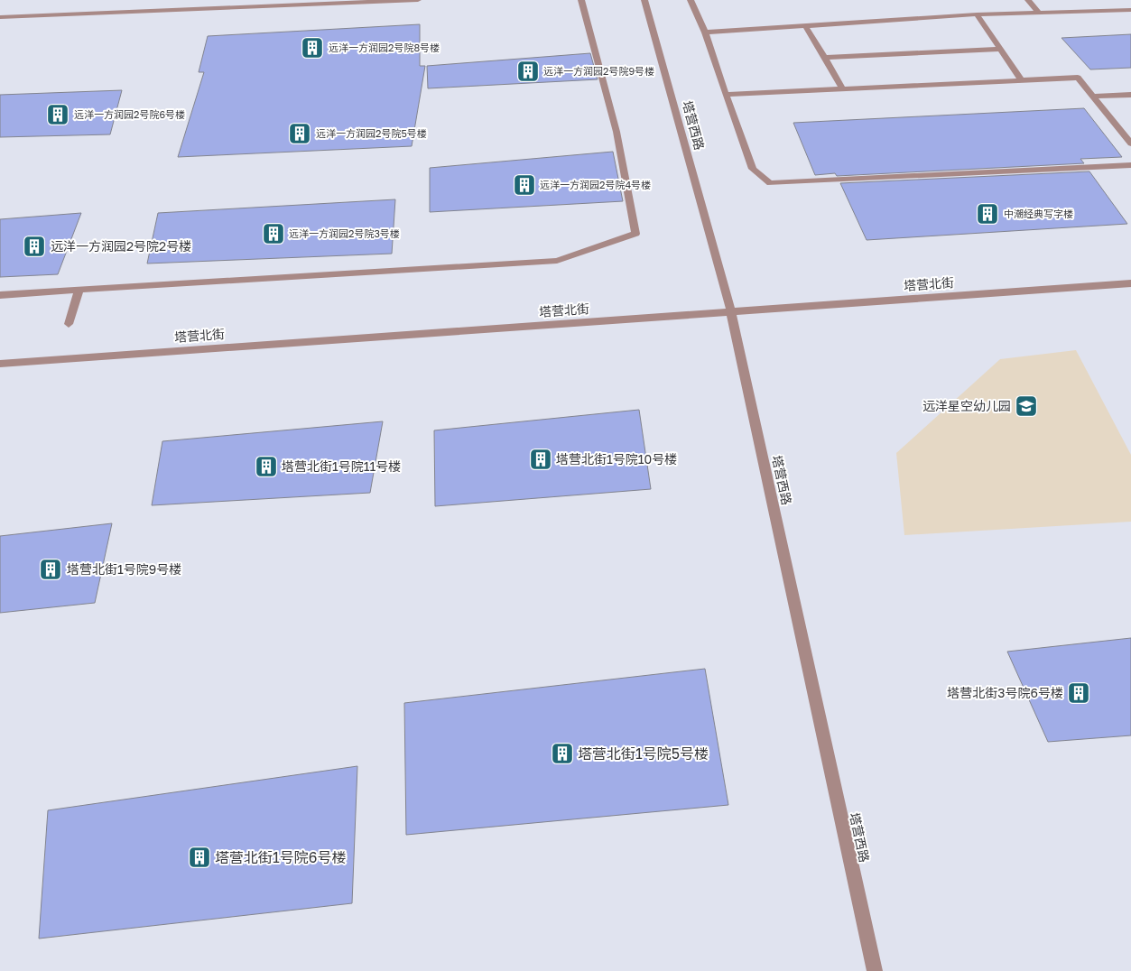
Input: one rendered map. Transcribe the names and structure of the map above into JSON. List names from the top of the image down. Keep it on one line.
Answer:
{"streets":{"street":["塔营西路","塔营北街"]},"crossings":[["塔营西路","塔营北街"]],"places":{"building":["远洋一方润园2号院8号楼","远洋一方润园2号院9号楼","远洋一方润园2号院6号楼","远洋一方润园2号院5号楼","远洋一方润园2号院4号楼","中潮经典写字楼","远洋一方润园2号院3号楼","远洋一方润园2号院2号楼","塔营北街1号院10号楼","塔营北街1号院11号楼","塔营北街1号院9号楼","塔营北街3号院6号楼","塔营北街1号院5号楼","塔营北街1号院6号楼"],"school or university":["远洋星空幼儿园"]}}
